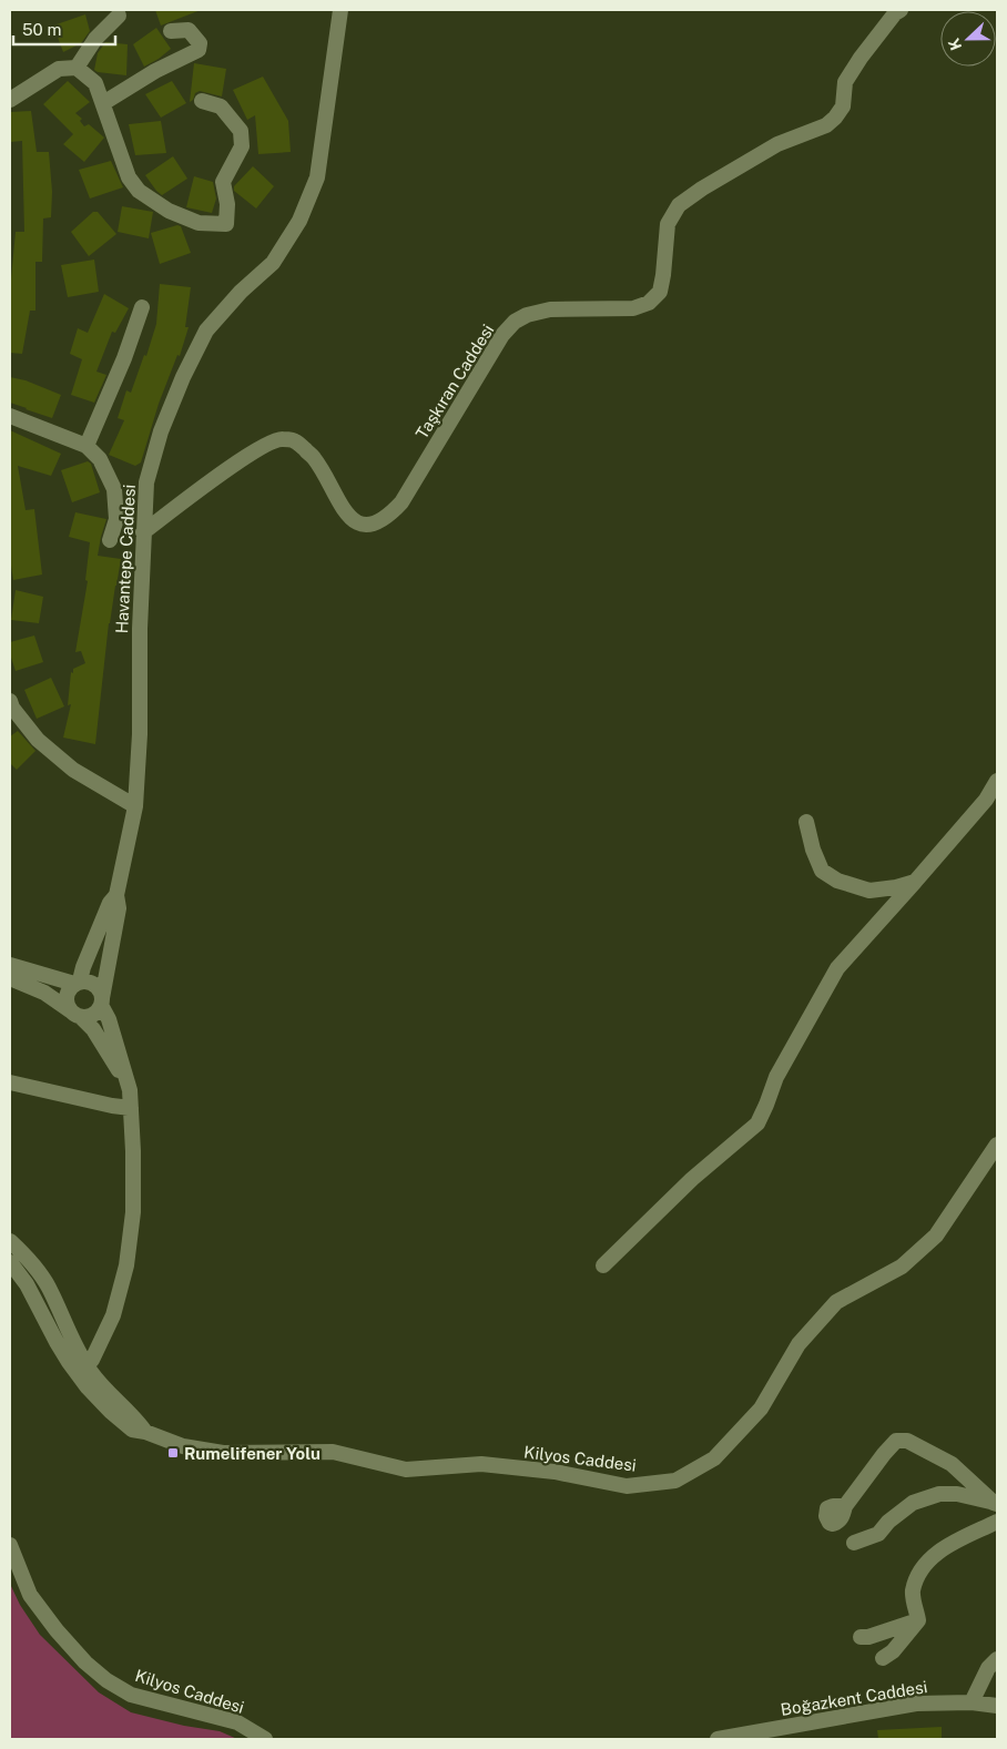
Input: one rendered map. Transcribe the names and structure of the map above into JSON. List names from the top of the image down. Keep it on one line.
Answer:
{"streets":{"street":["Taşkıran Caddesi","Havantepe Caddesi","Kilyos Caddesi","Boğazkent Caddesi"]},"crossings":[["Taşkıran Caddesi","Havantepe Caddesi"]],"places":{"transit":["Rumelifener Yolu"]},"scale_bar":"50 m","north":"left"}
